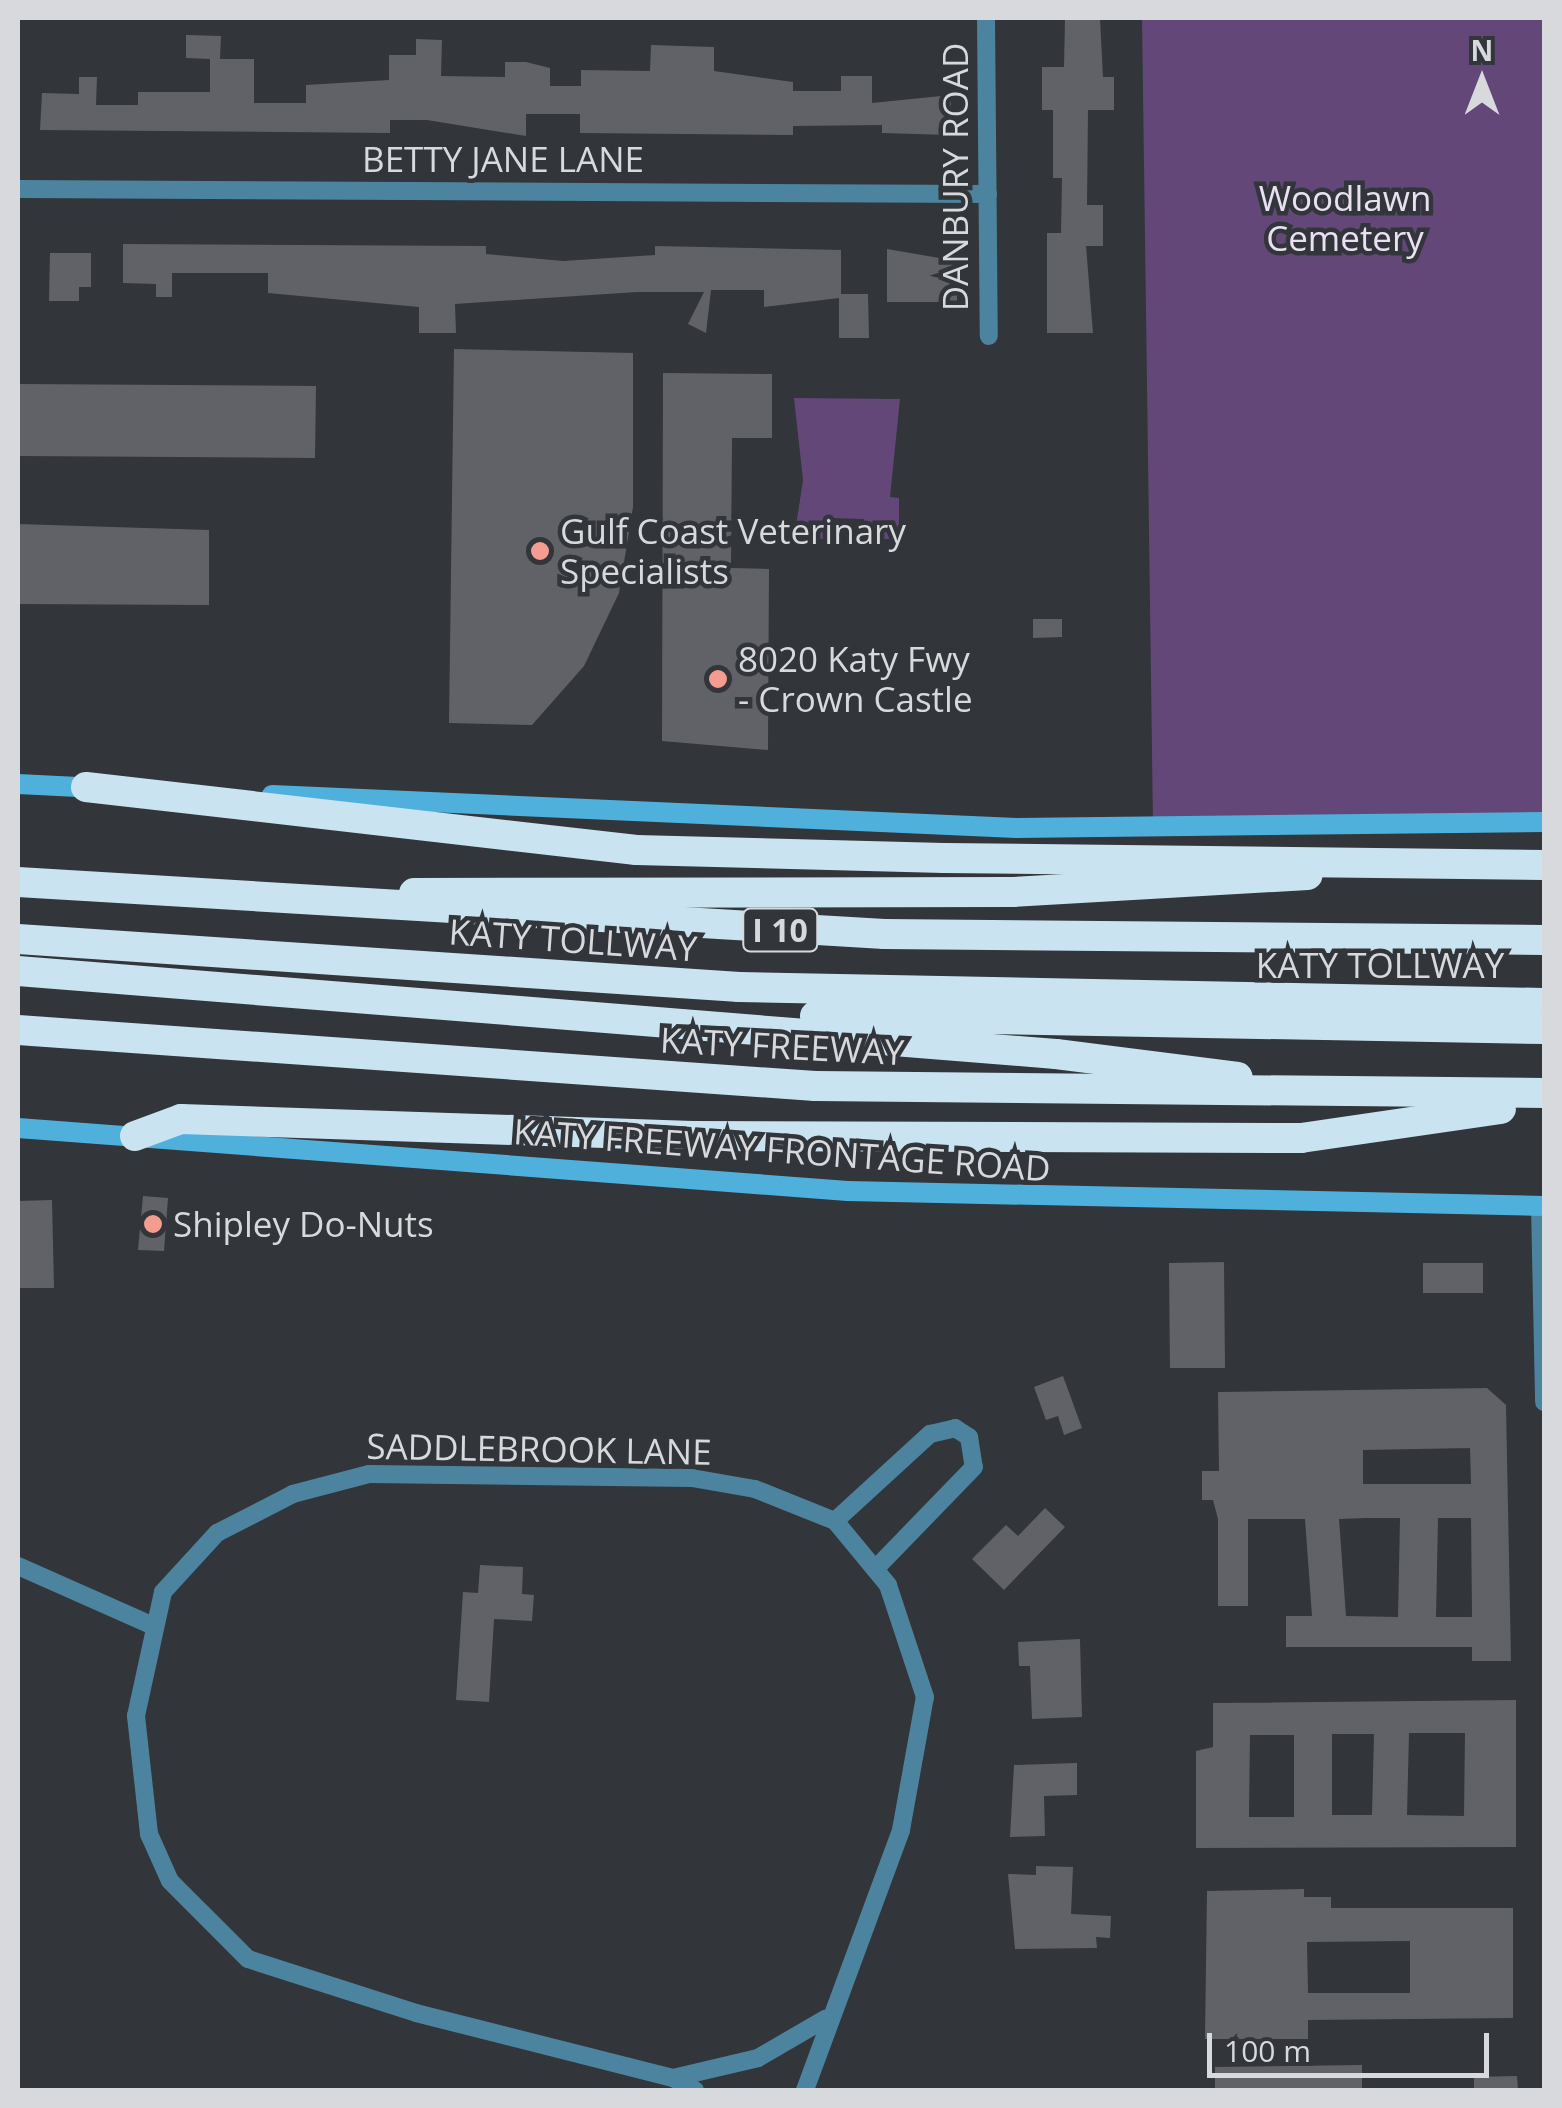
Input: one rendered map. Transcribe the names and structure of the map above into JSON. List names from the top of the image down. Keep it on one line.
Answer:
{"streets":{"highway":["I 10","KATY TOLLWAY","KATY FREEWAY"],"main road":["KATY FREEWAY FRONTAGE ROAD"],"street":["BETTY JANE LANE","DANBURY ROAD","SADDLEBROOK LANE"]},"crossings":[["BETTY JANE LANE","DANBURY ROAD"]],"parks":["Woodlawn Cemetery"],"places":["Gulf Coast Veterinary Specialists","8020 Katy Fwy - Crown Castle","Shipley Do-Nuts"],"scale_bar":"100 m","north":"top"}
